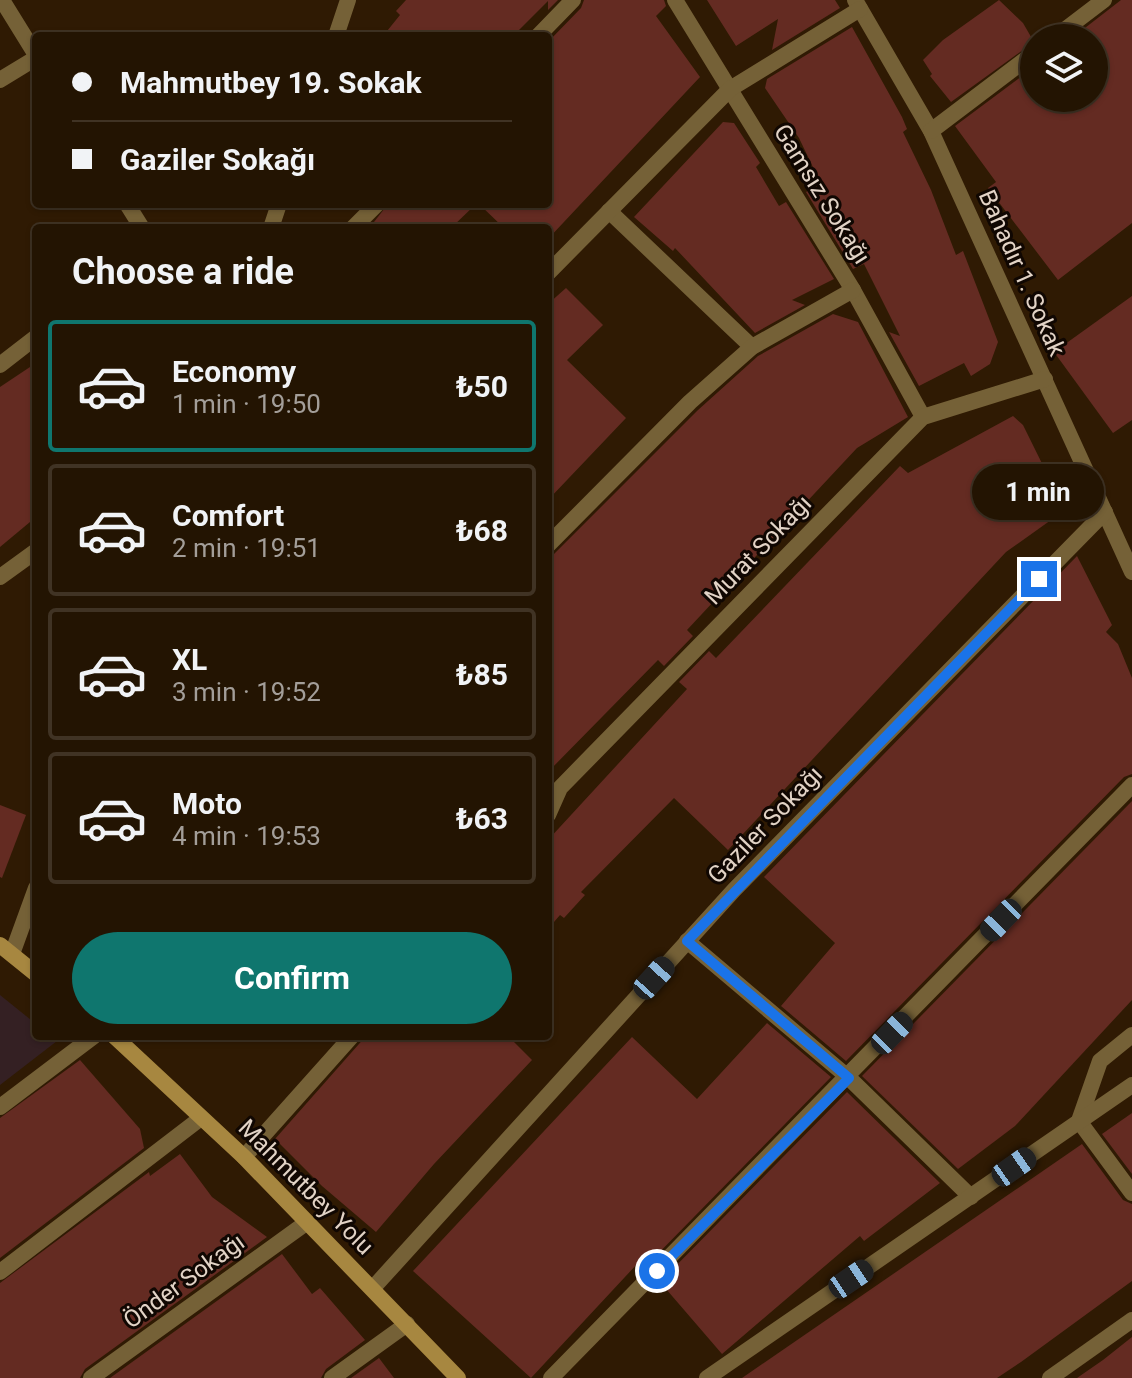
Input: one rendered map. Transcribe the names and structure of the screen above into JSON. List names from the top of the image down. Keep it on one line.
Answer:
{"streets":{"main road":["Mahmutbey Yolu"],"street":["Gamsız Sokağı","Bahadır 1. Sokak","Murat Sokağı","Gaziler Sokağı","Önder Sokağı"]},"crossings":[["Gamsız Sokağı","Murat Sokağı"],["Bahadır 1. Sokak","Murat Sokağı"],["Bahadır 1. Sokak","Gaziler Sokağı"],["Gaziler Sokağı","Mahmutbey Yolu"],["Mahmutbey Yolu","Önder Sokağı"]],"page":{"banner":["Mahmutbey 19. Sokak","Gaziler Sokağı"],"heading":"Choose a ride","list":[{"name":"Economy","note":"1 min · 19:50","value":"₺50"},{"name":"Comfort","note":"2 min · 19:51","value":"₺68"},{"name":"XL","note":"3 min · 19:52","value":"₺85"},{"name":"Moto","note":"4 min · 19:53","value":"₺63"}],"bubble":"1 min","buttons":"Confirm"}}
